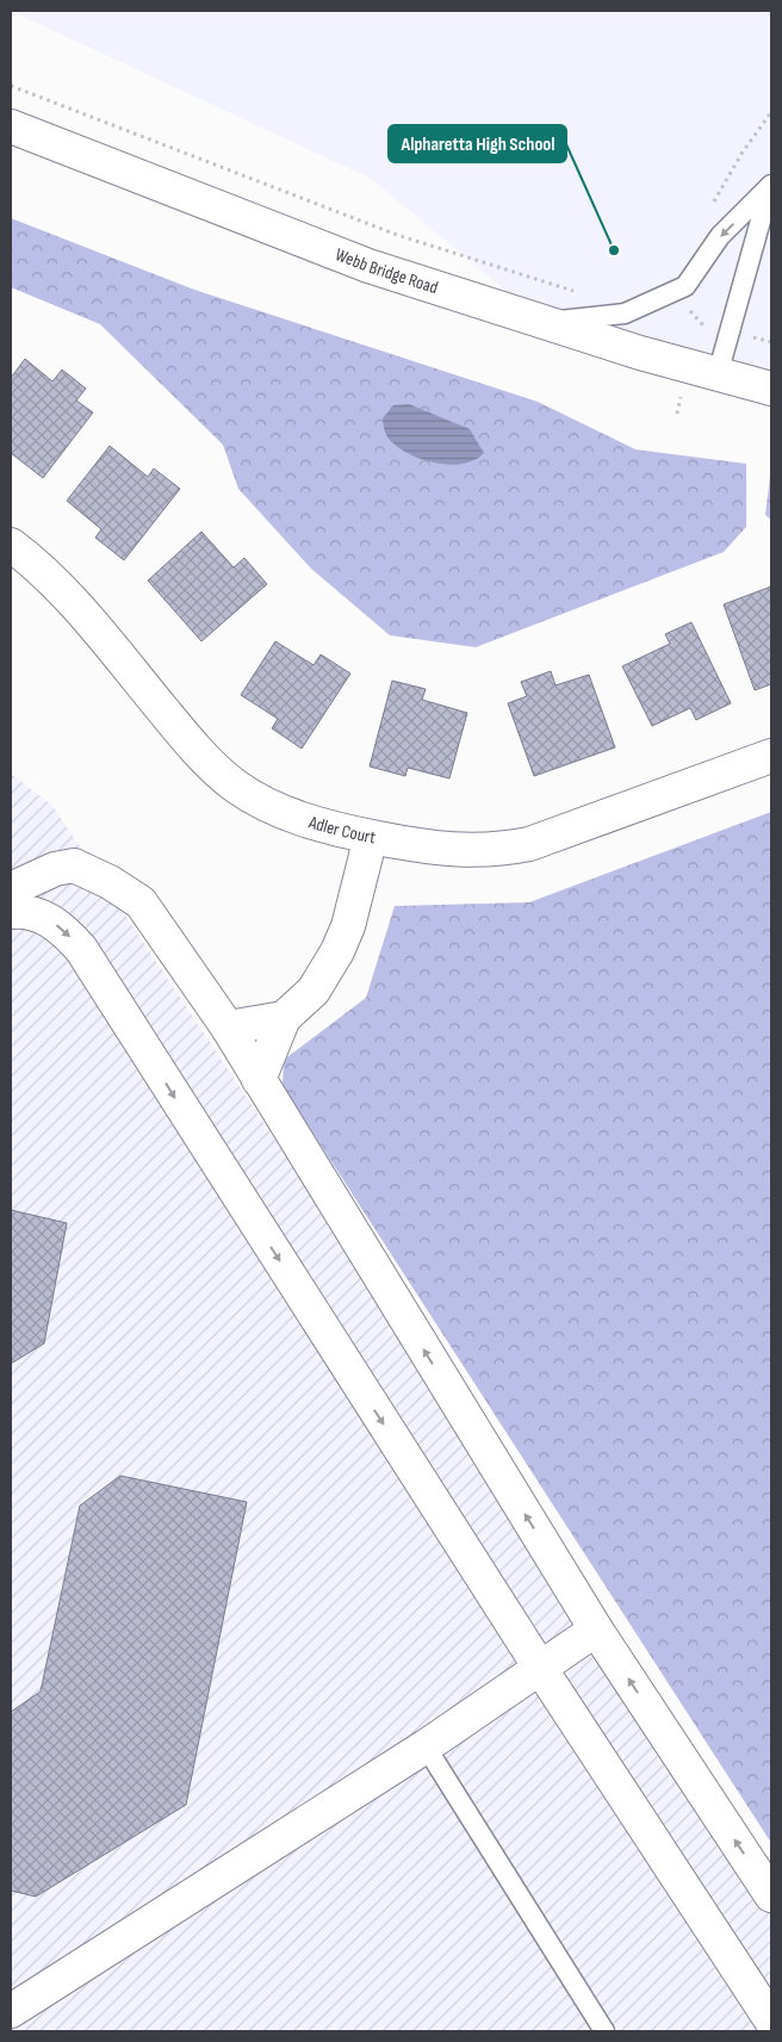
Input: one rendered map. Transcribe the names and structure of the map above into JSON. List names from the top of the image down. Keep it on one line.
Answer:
{"streets":{"street":["Webb Bridge Road","Adler Court"]},"places":["Alpharetta High School"]}
